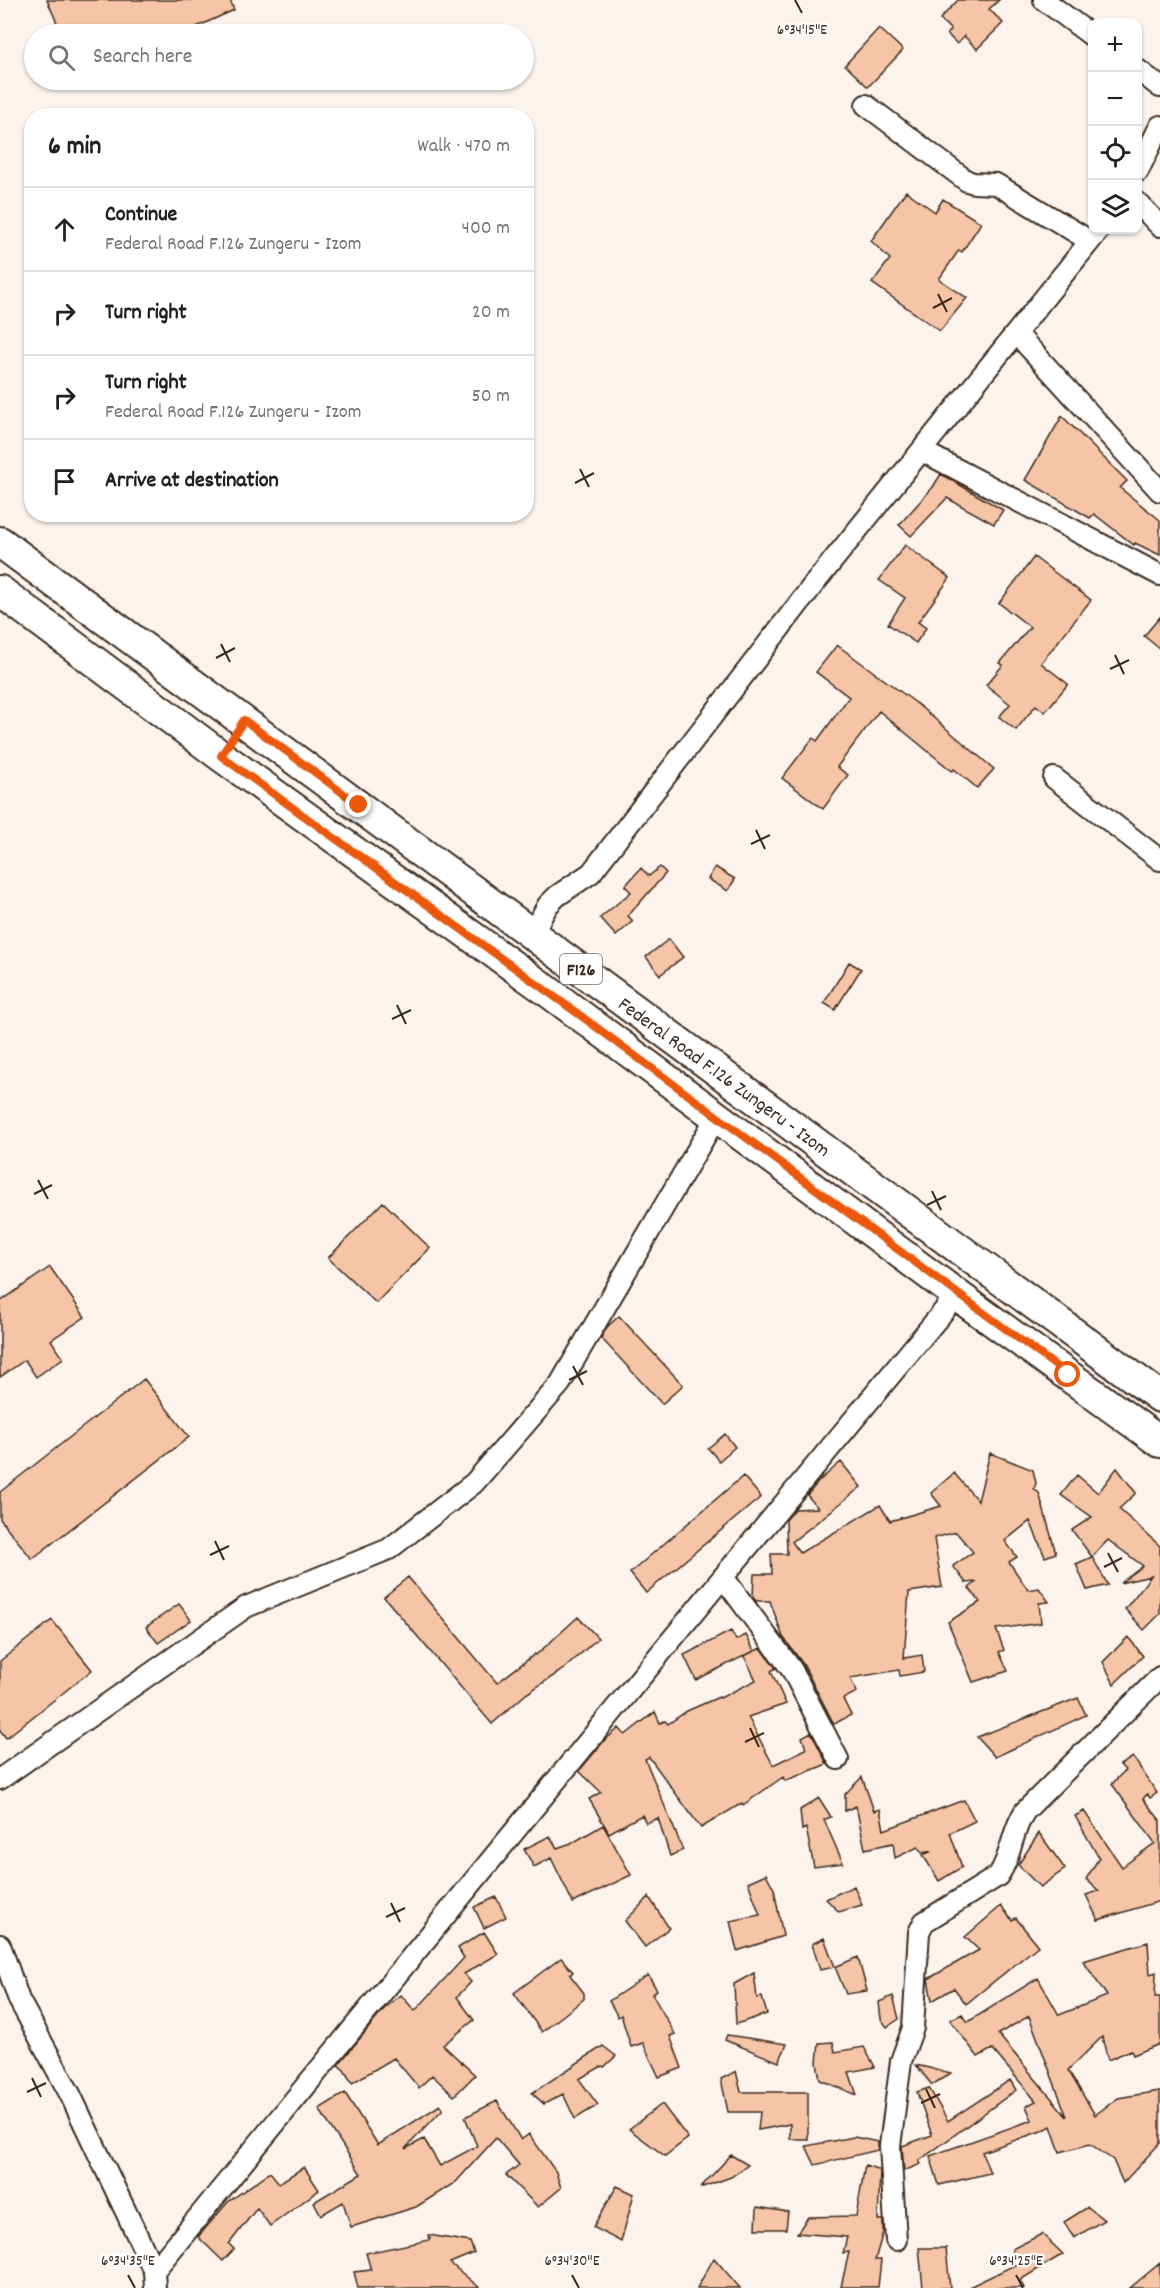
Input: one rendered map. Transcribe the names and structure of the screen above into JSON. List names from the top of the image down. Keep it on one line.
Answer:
{"streets":{"main road":["F126","Federal Road F.126 Zungeru - Izom"]},"page":{"map_buttons":["+","−"],"search":"Search here","heading":["6 min","Walk · 470 m"],"list":[["Continue","Federal Road F.126 Zungeru - Izom","400 m"],["Turn right","20 m"],["Turn right","Federal Road F.126 Zungeru - Izom","50 m"],"Arrive at destination"]},"coordinates":["6°34'15\"E","6°34'35\"E","6°34'30\"E","6°34'25\"E"]}
